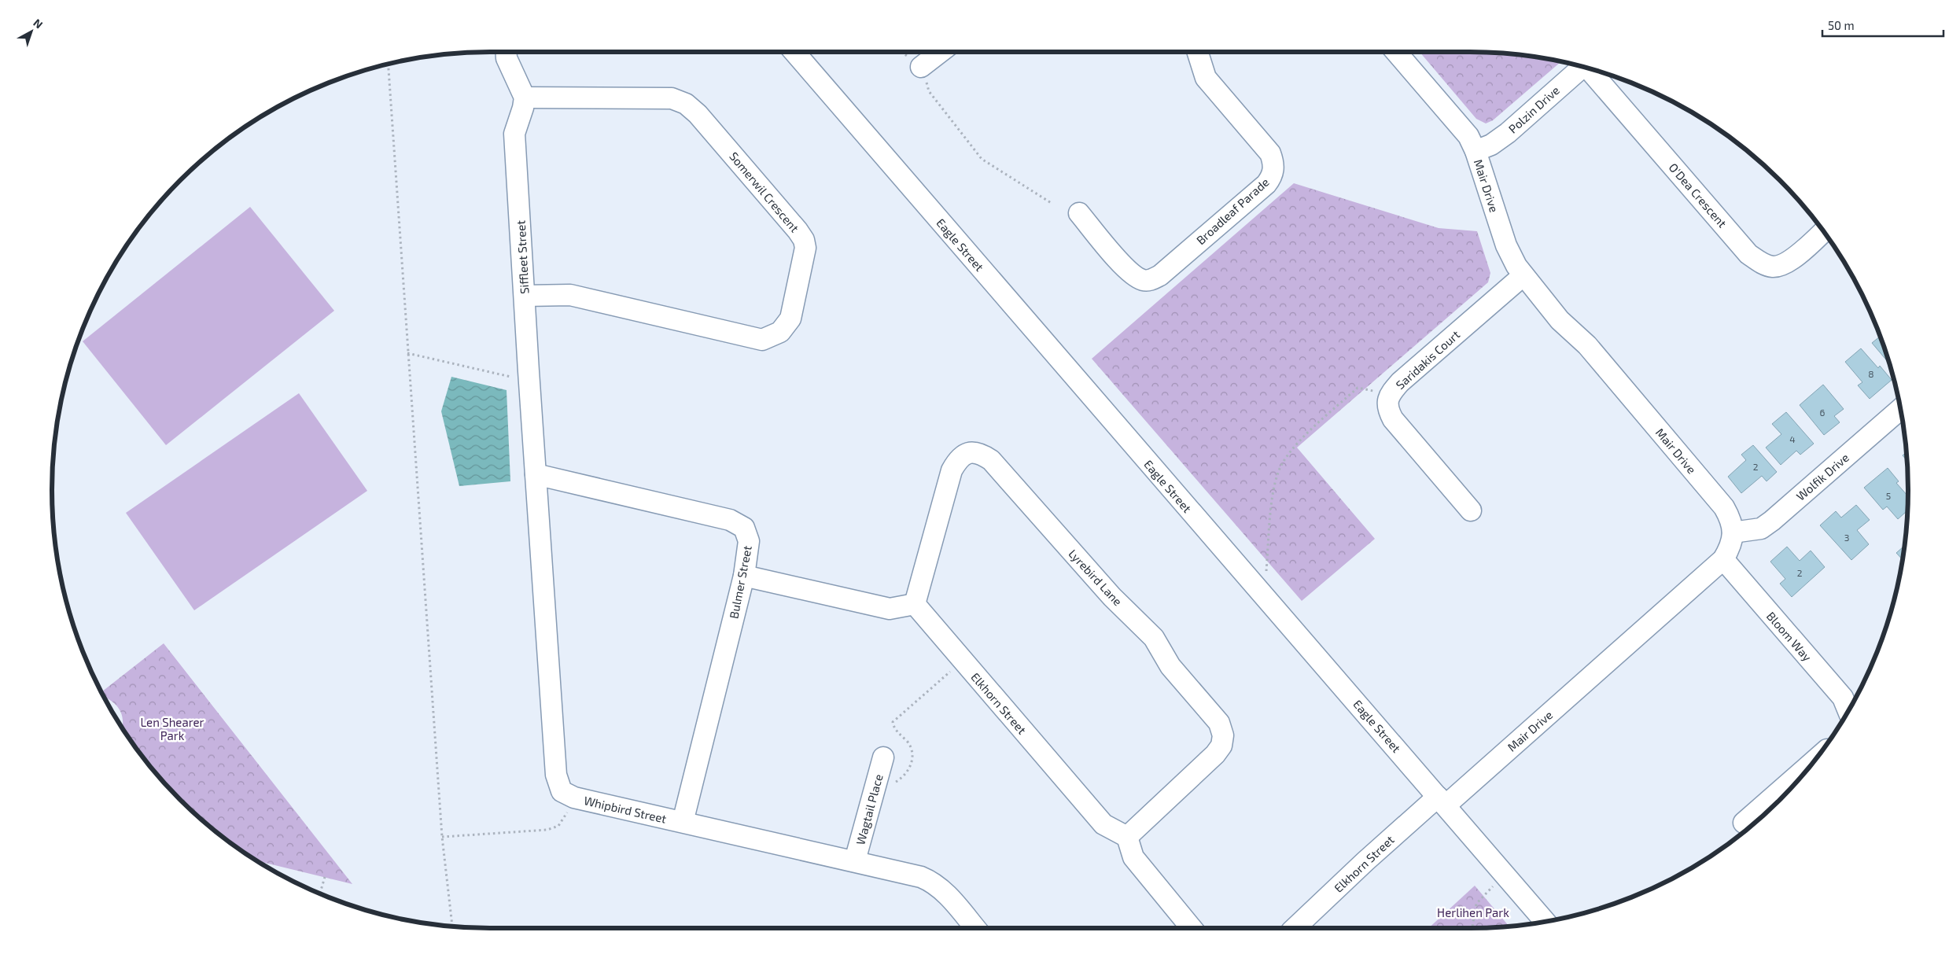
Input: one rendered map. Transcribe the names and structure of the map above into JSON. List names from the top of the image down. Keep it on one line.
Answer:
{"streets":{"street":["Polzin Drive","Mair Drive","Somerwil Crescent","O'Dea Crescent","Broadleaf Parade","Eagle Street","Siffleet Street","Saridakis Court","Wolfik Drive","Lyrebird Lane","Bulmer Street","Bloom Way","Elkhorn Street","Whipbird Street","Wagtail Place"]},"crossings":[["Polzin Drive","Mair Drive"],["Mair Drive","Eagle Street"],["Mair Drive","Saridakis Court"],["Mair Drive","Wolfik Drive"],["Mair Drive","Bloom Way"],["Mair Drive","Elkhorn Street"],["Somerwil Crescent","Siffleet Street"],["Eagle Street","Elkhorn Street"],["Siffleet Street","Bulmer Street"],["Siffleet Street","Whipbird Street"],["Lyrebird Lane","Elkhorn Street"],["Bulmer Street","Whipbird Street"],["Whipbird Street","Wagtail Place"]],"parks":["Len Shearer Park","Herlihen Park"],"house_numbers":["8","6","4","2","5","3","2"],"scale_bar":"50 m","north":"top right"}
